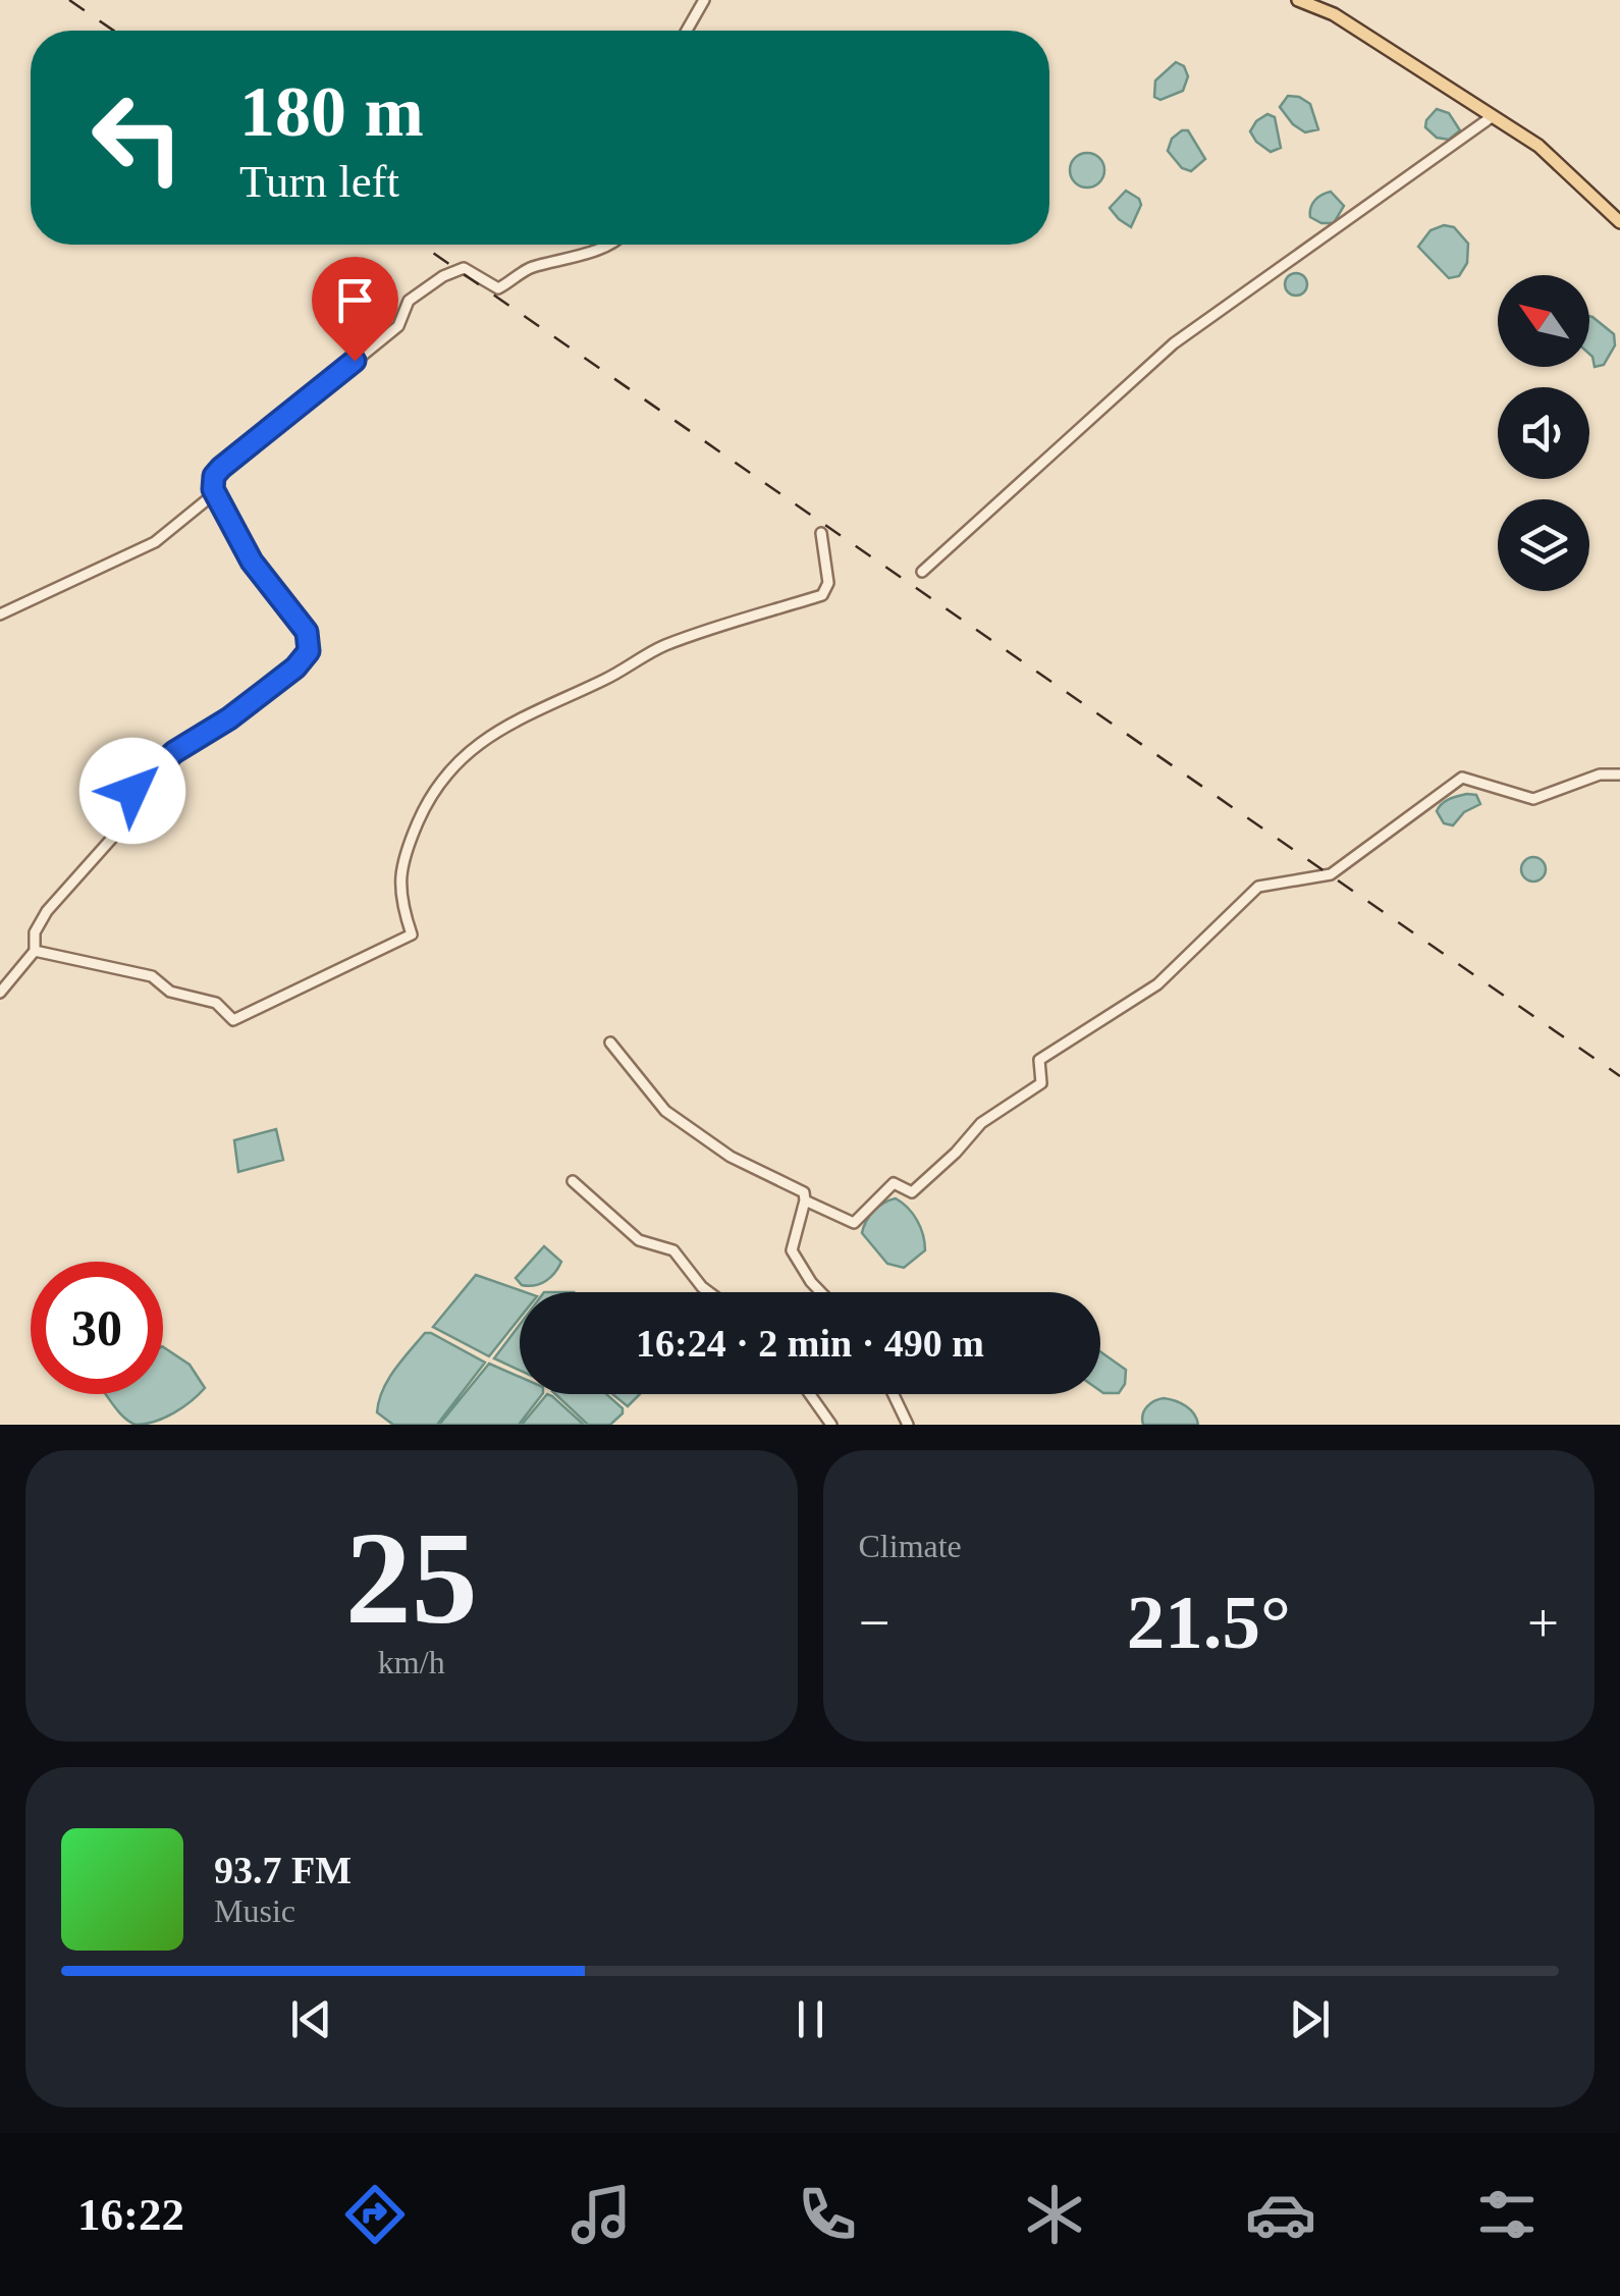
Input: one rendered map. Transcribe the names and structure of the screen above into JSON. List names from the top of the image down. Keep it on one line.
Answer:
{"north":"top left","page":{"turn":["180 m","Turn left"],"limit":"30","trip":"16:24 · 2 min · 490 m","tile":[["25","km/h"],"Climate"],"heat":["−","21.5°","+"],"song":["93.7 FM","Music"],"tabs":"16:22"}}
